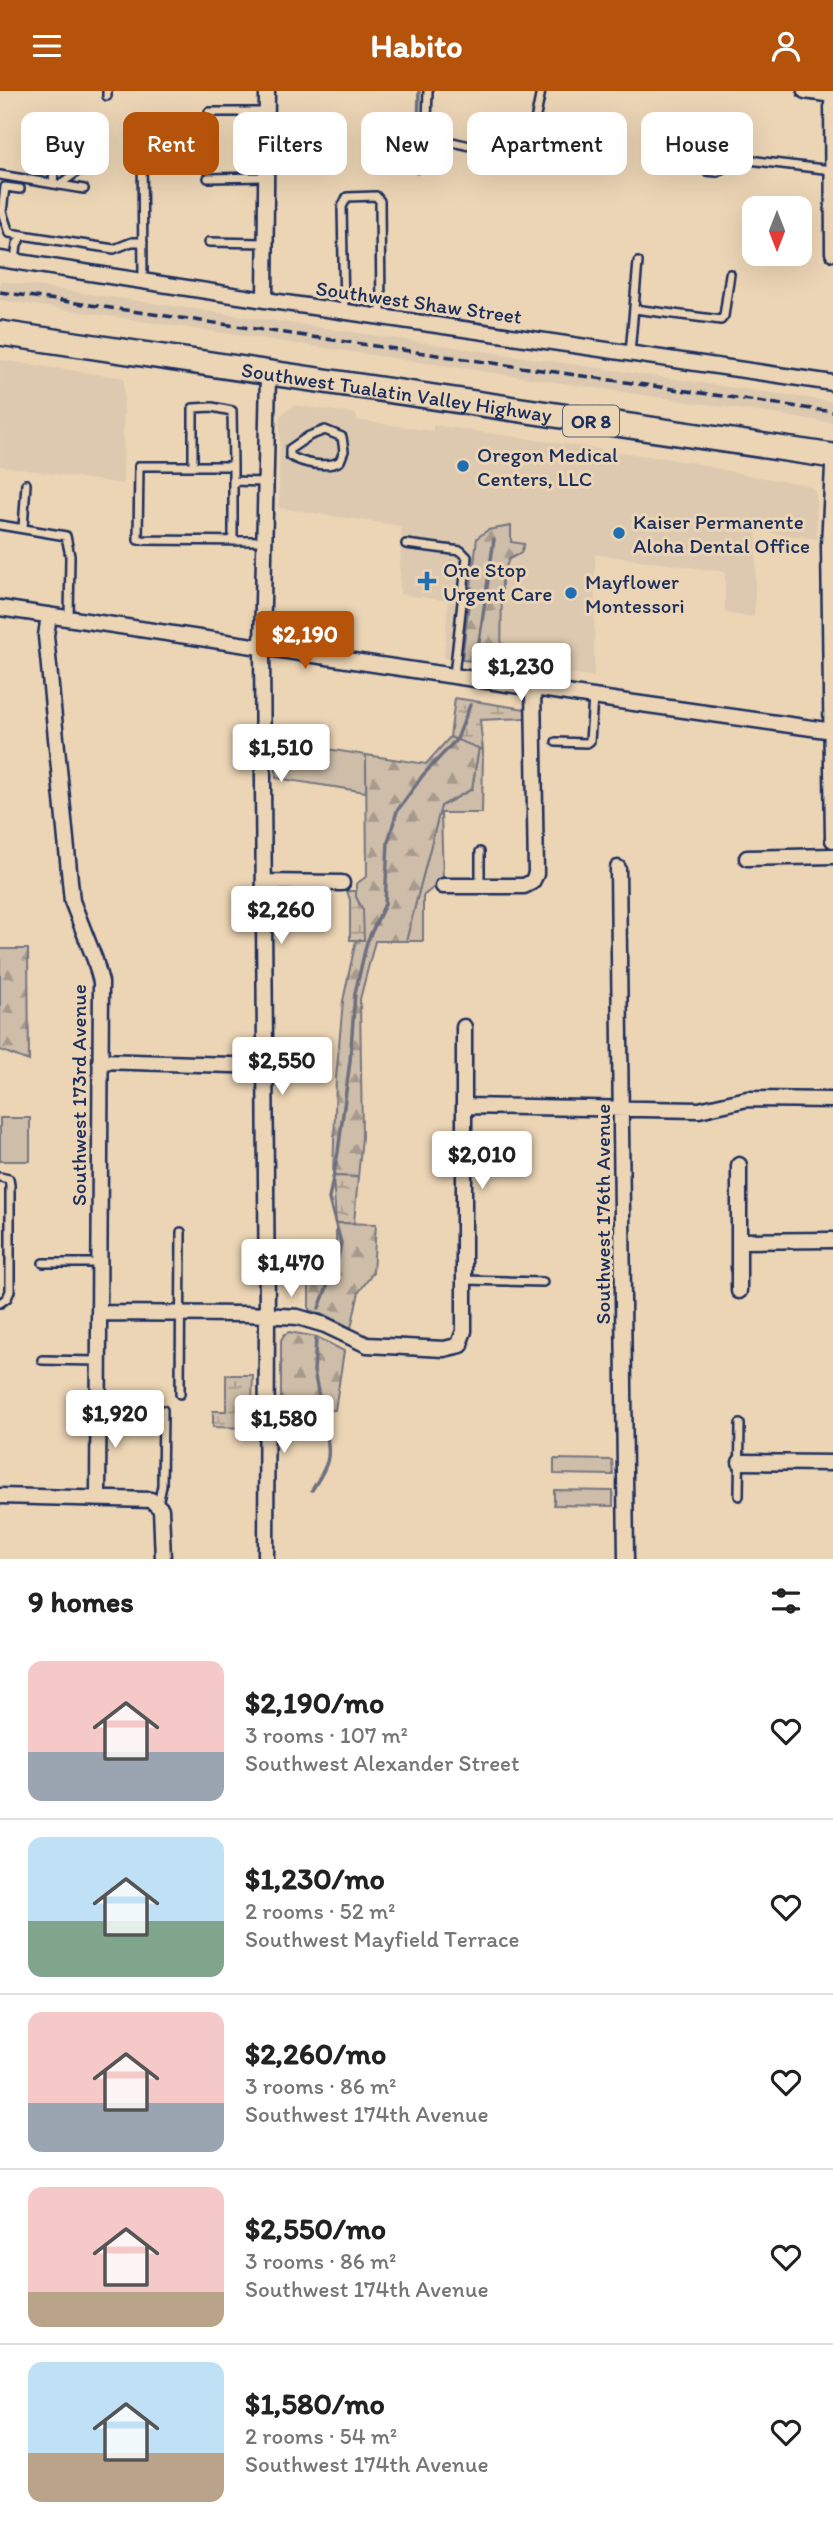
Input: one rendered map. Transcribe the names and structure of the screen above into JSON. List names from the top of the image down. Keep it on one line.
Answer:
{"streets":{"main road":["Southwest Tualatin Valley Highway","OR 8"],"street":["Southwest Shaw Street","Southwest 173rd Avenue","Southwest 176th Avenue"]},"places":{"other":["Oregon Medical Centers, LLC","Kaiser Permanente Aloha Dental Office","Mayflower Montessori"],"health":["One Stop Urgent Care"]},"north":"bottom","page":{"header":"Habito","chip":["Buy","Rent","Filters","New","Apartment","House"],"price":["$2,190","$1,230","$1,510","$2,260","$2,550","$2,010","$1,470","$1,920","$1,580"],"heading":"9 homes","list":[{"name":"$2,190/mo","note":"3 rooms · 107 m² · Southwest Alexander Street"},{"name":"$1,230/mo","note":"2 rooms · 52 m² · Southwest Mayfield Terrace"},{"name":"$2,260/mo","note":"3 rooms · 86 m² · Southwest 174th Avenue"},{"name":"$2,550/mo","note":"3 rooms · 86 m² · Southwest 174th Avenue"},{"name":"$1,580/mo","note":"2 rooms · 54 m² · Southwest 174th Avenue"}]}}
